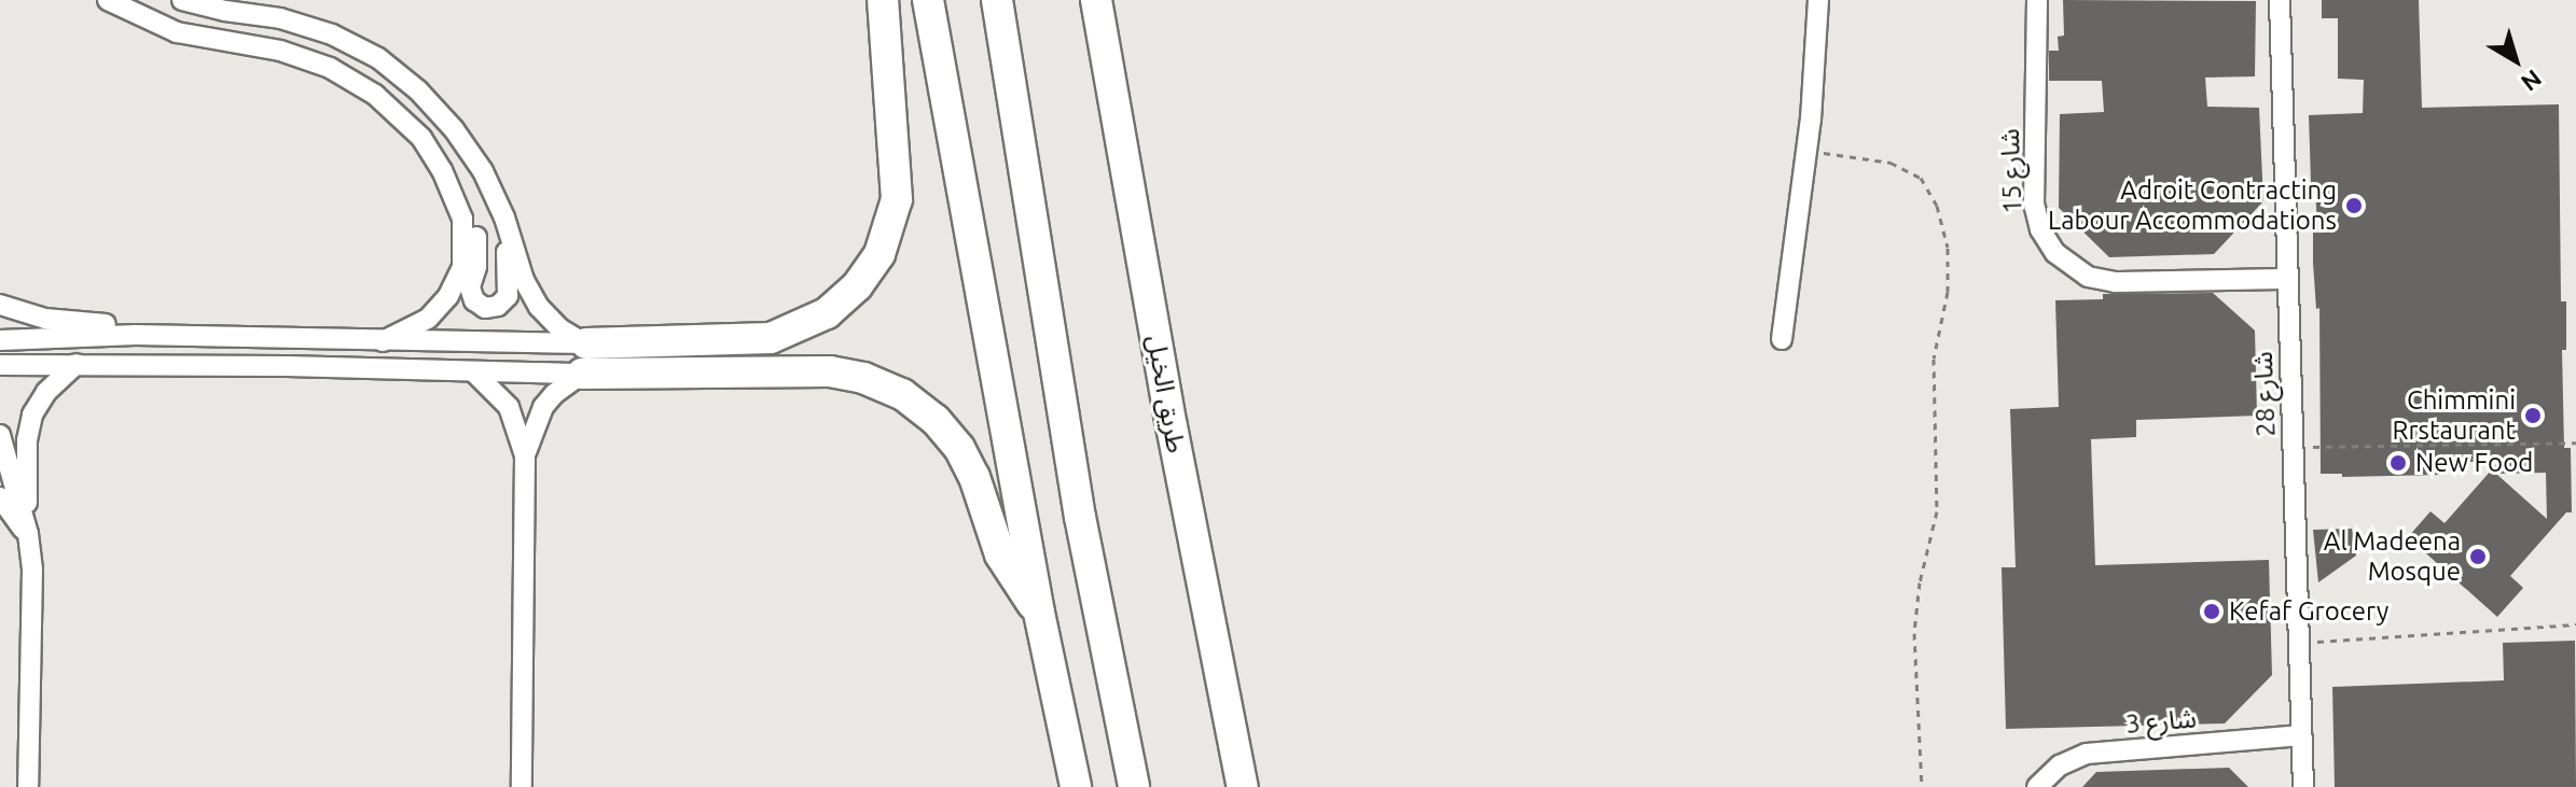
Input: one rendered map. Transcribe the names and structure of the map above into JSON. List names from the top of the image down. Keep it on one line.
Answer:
{"streets":{"highway":["طريق الخيل"],"street":["شارع 15","شارع 28","شارع 3"]},"crossings":[["شارع 15","شارع 28"],["شارع 28","شارع 3"]],"places":["Adroit Contracting Labour Accommodations","Chimmini Rrstaurant","New Food","Al Madeena Mosque","Kefaf Grocery"],"north":"bottom right"}
